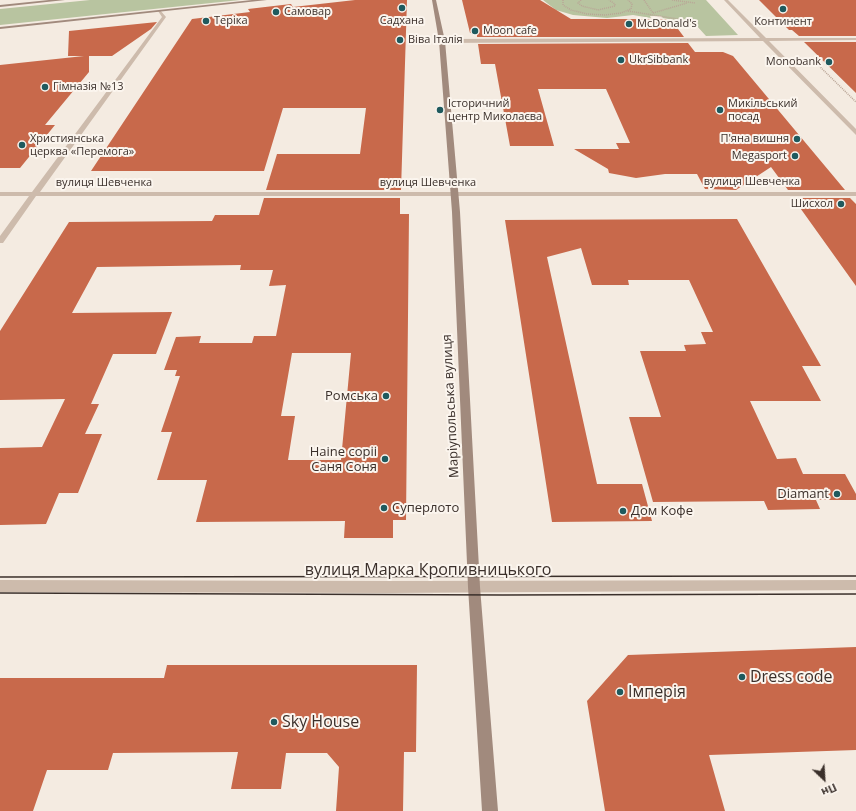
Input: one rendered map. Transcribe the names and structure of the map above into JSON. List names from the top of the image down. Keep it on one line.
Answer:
{"streets":{"street":["вулиця Шевченка","Маріупольська вулиця","вулиця Марка Кропивницького"]},"crossings":[["вулиця Шевченка","Маріупольська вулиця"],["Маріупольська вулиця","вулиця Марка Кропивницького"]],"places":["Садхана","Континент","Самовар","Теріка","McDonald's","Moon cafe","Віва Італія","UkrSibbank","Monobank","Гімназія №13","Історичний центр Миколаєва","Микільський посад","П'яна вишня","Християнська церква «Перемога»","Megasport","Шисхол","Ромська","Haine copii Саня Соня","Diamant","Суперлото","Дом Кофе","Dress code","Імперія","Sky House"],"north":"bottom right"}
